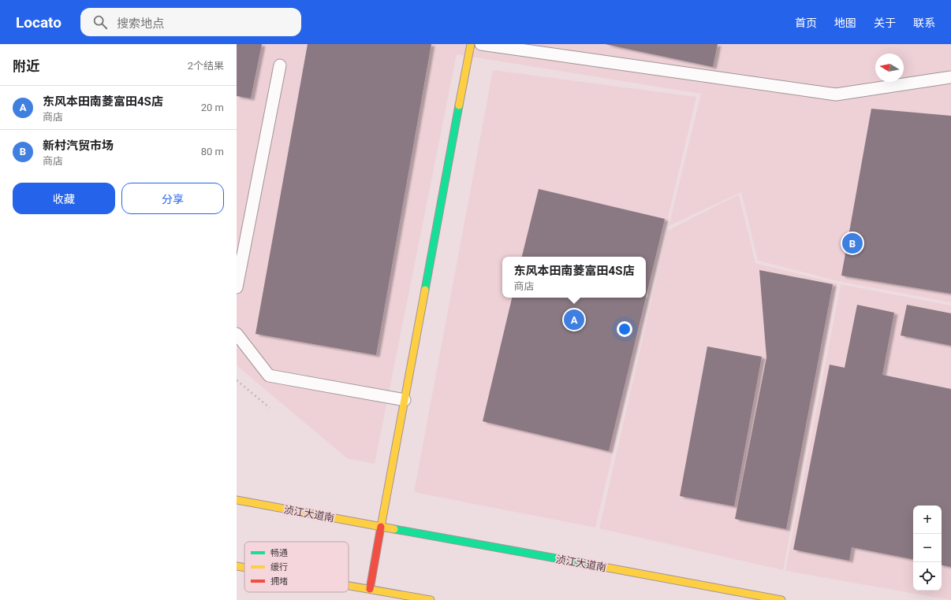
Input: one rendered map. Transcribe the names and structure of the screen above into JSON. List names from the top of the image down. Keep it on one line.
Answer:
{"streets":{"main road":["浈江大道南"]},"legend":["畅通","缓行","拥堵"],"north":"left","page":{"header":"Locato","search":"搜索地点","nav":["首页","地图","关于","联系"],"heading":["附近","2个结果"],"list":[{"mark":"A","name":"东风本田南菱富田4S店","note":"商店","value":"20 m"},{"mark":"B","name":"新村汽贸市场","note":"商店","value":"80 m"}],"buttons":["收藏","分享"],"pins":["B","A"],"popup":["东风本田南菱富田4S店","商店"],"map_buttons":["+","−"]}}
